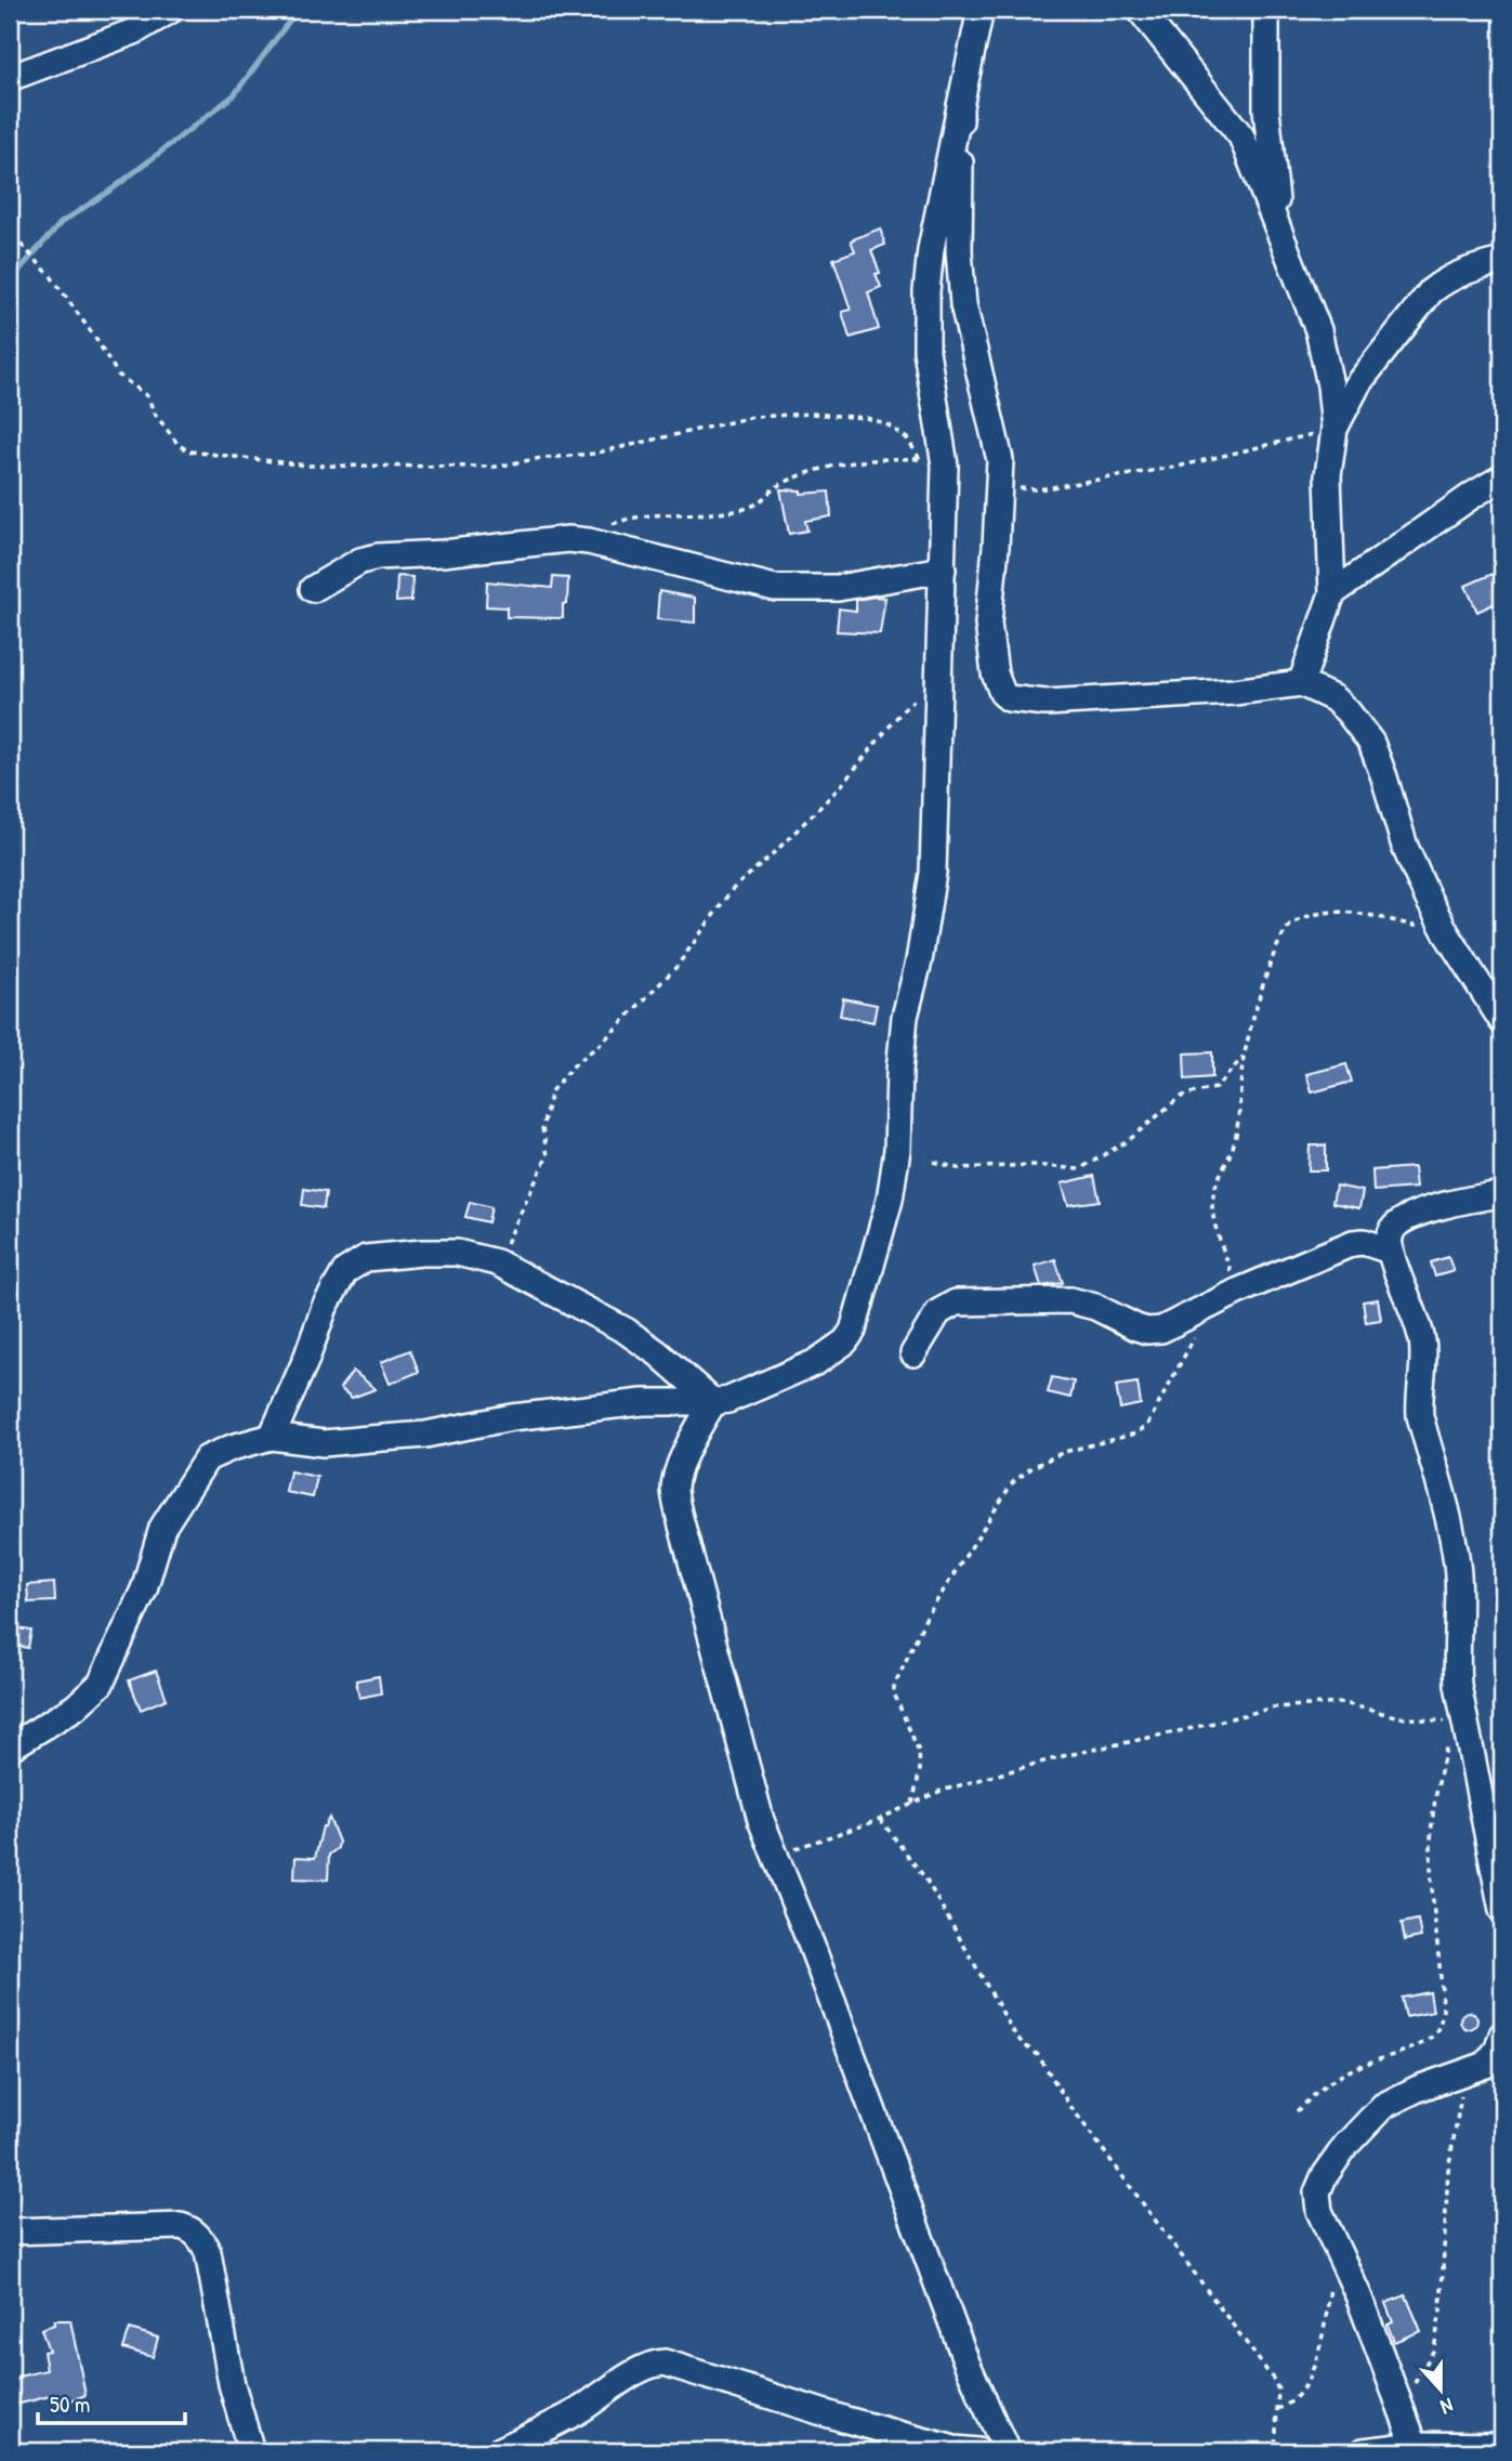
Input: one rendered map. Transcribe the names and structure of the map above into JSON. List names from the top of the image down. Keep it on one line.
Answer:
{"scale_bar":"50 m","north":"bottom"}
